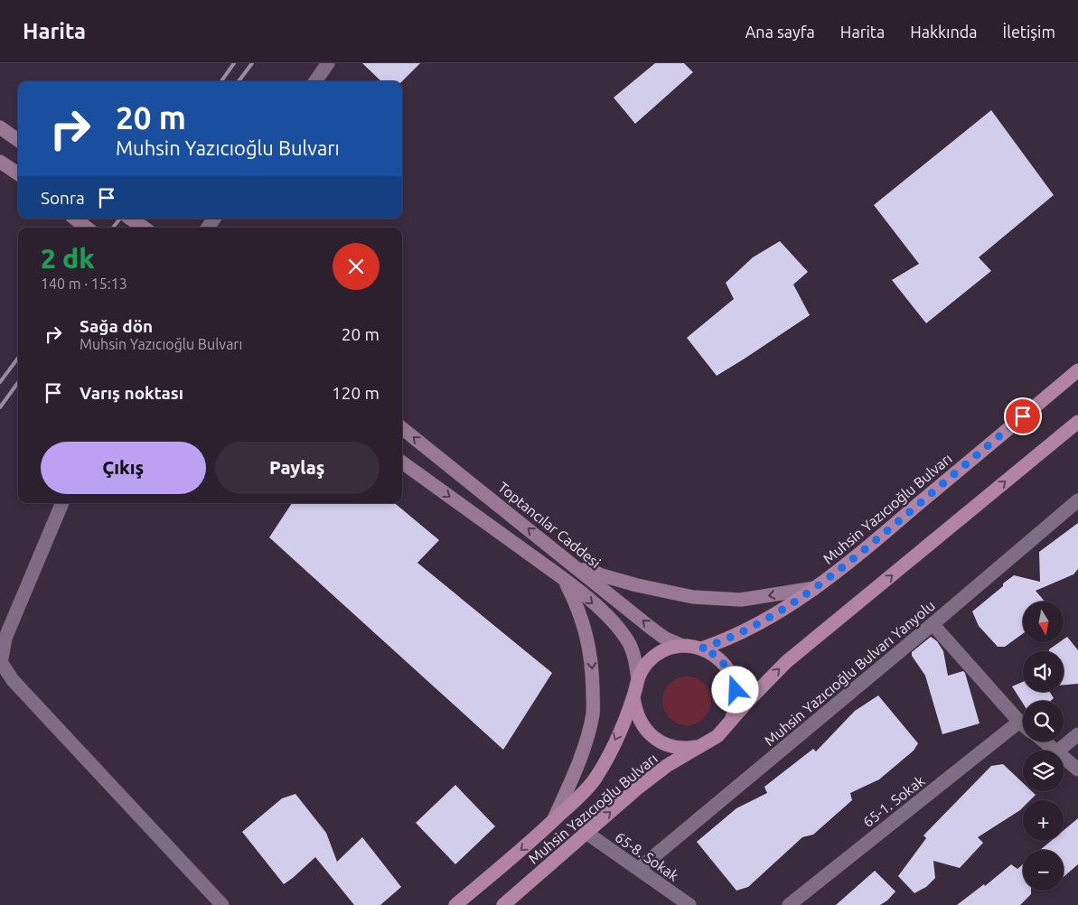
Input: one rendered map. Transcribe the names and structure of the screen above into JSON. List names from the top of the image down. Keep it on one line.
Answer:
{"streets":{"main road":["Muhsin Yazıcıoğlu Bulvarı"],"street":["Toptancılar Caddesi","Muhsin Yazıcıoğlu Bulvarı Yanyolu","65-1. Sokak","65-8. Sokak"]},"crossings":[["Muhsin Yazıcıoğlu Bulvarı","Toptancılar Caddesi"],["Muhsin Yazıcıoğlu Bulvarı","65-8. Sokak"],["Muhsin Yazıcıoğlu Bulvarı Yanyolu","65-8. Sokak"]],"north":"bottom","page":{"header":"Harita","nav":["Ana sayfa","Harita","Hakkında","İletişim"],"turn":["20 m","Muhsin Yazıcıoğlu Bulvarı"],"then":"Sonra","heading":["2 dk","140 m · 15:13"],"list":[{"name":"Sağa dön","note":"Muhsin Yazıcıoğlu Bulvarı","value":"20 m"},{"name":"Varış noktası","value":"120 m"}],"buttons":["Çıkış","Paylaş"],"map_buttons":["+","−"]}}
